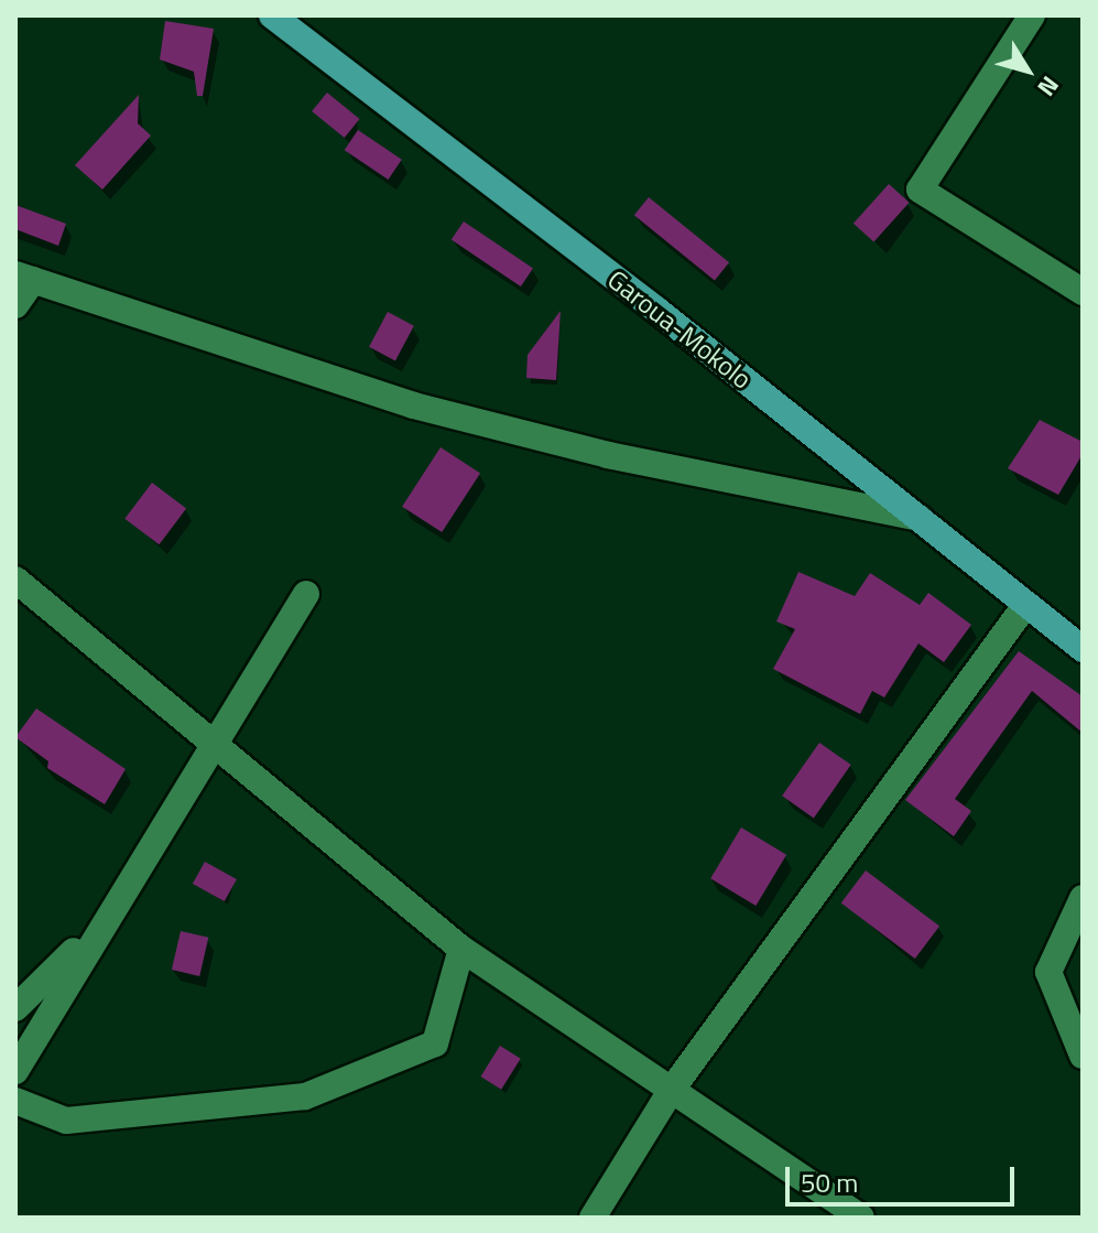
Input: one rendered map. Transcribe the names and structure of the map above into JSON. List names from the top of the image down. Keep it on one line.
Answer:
{"streets":{"main road":["Garoua-Mokolo"]},"scale_bar":"50 m","north":"bottom right"}
